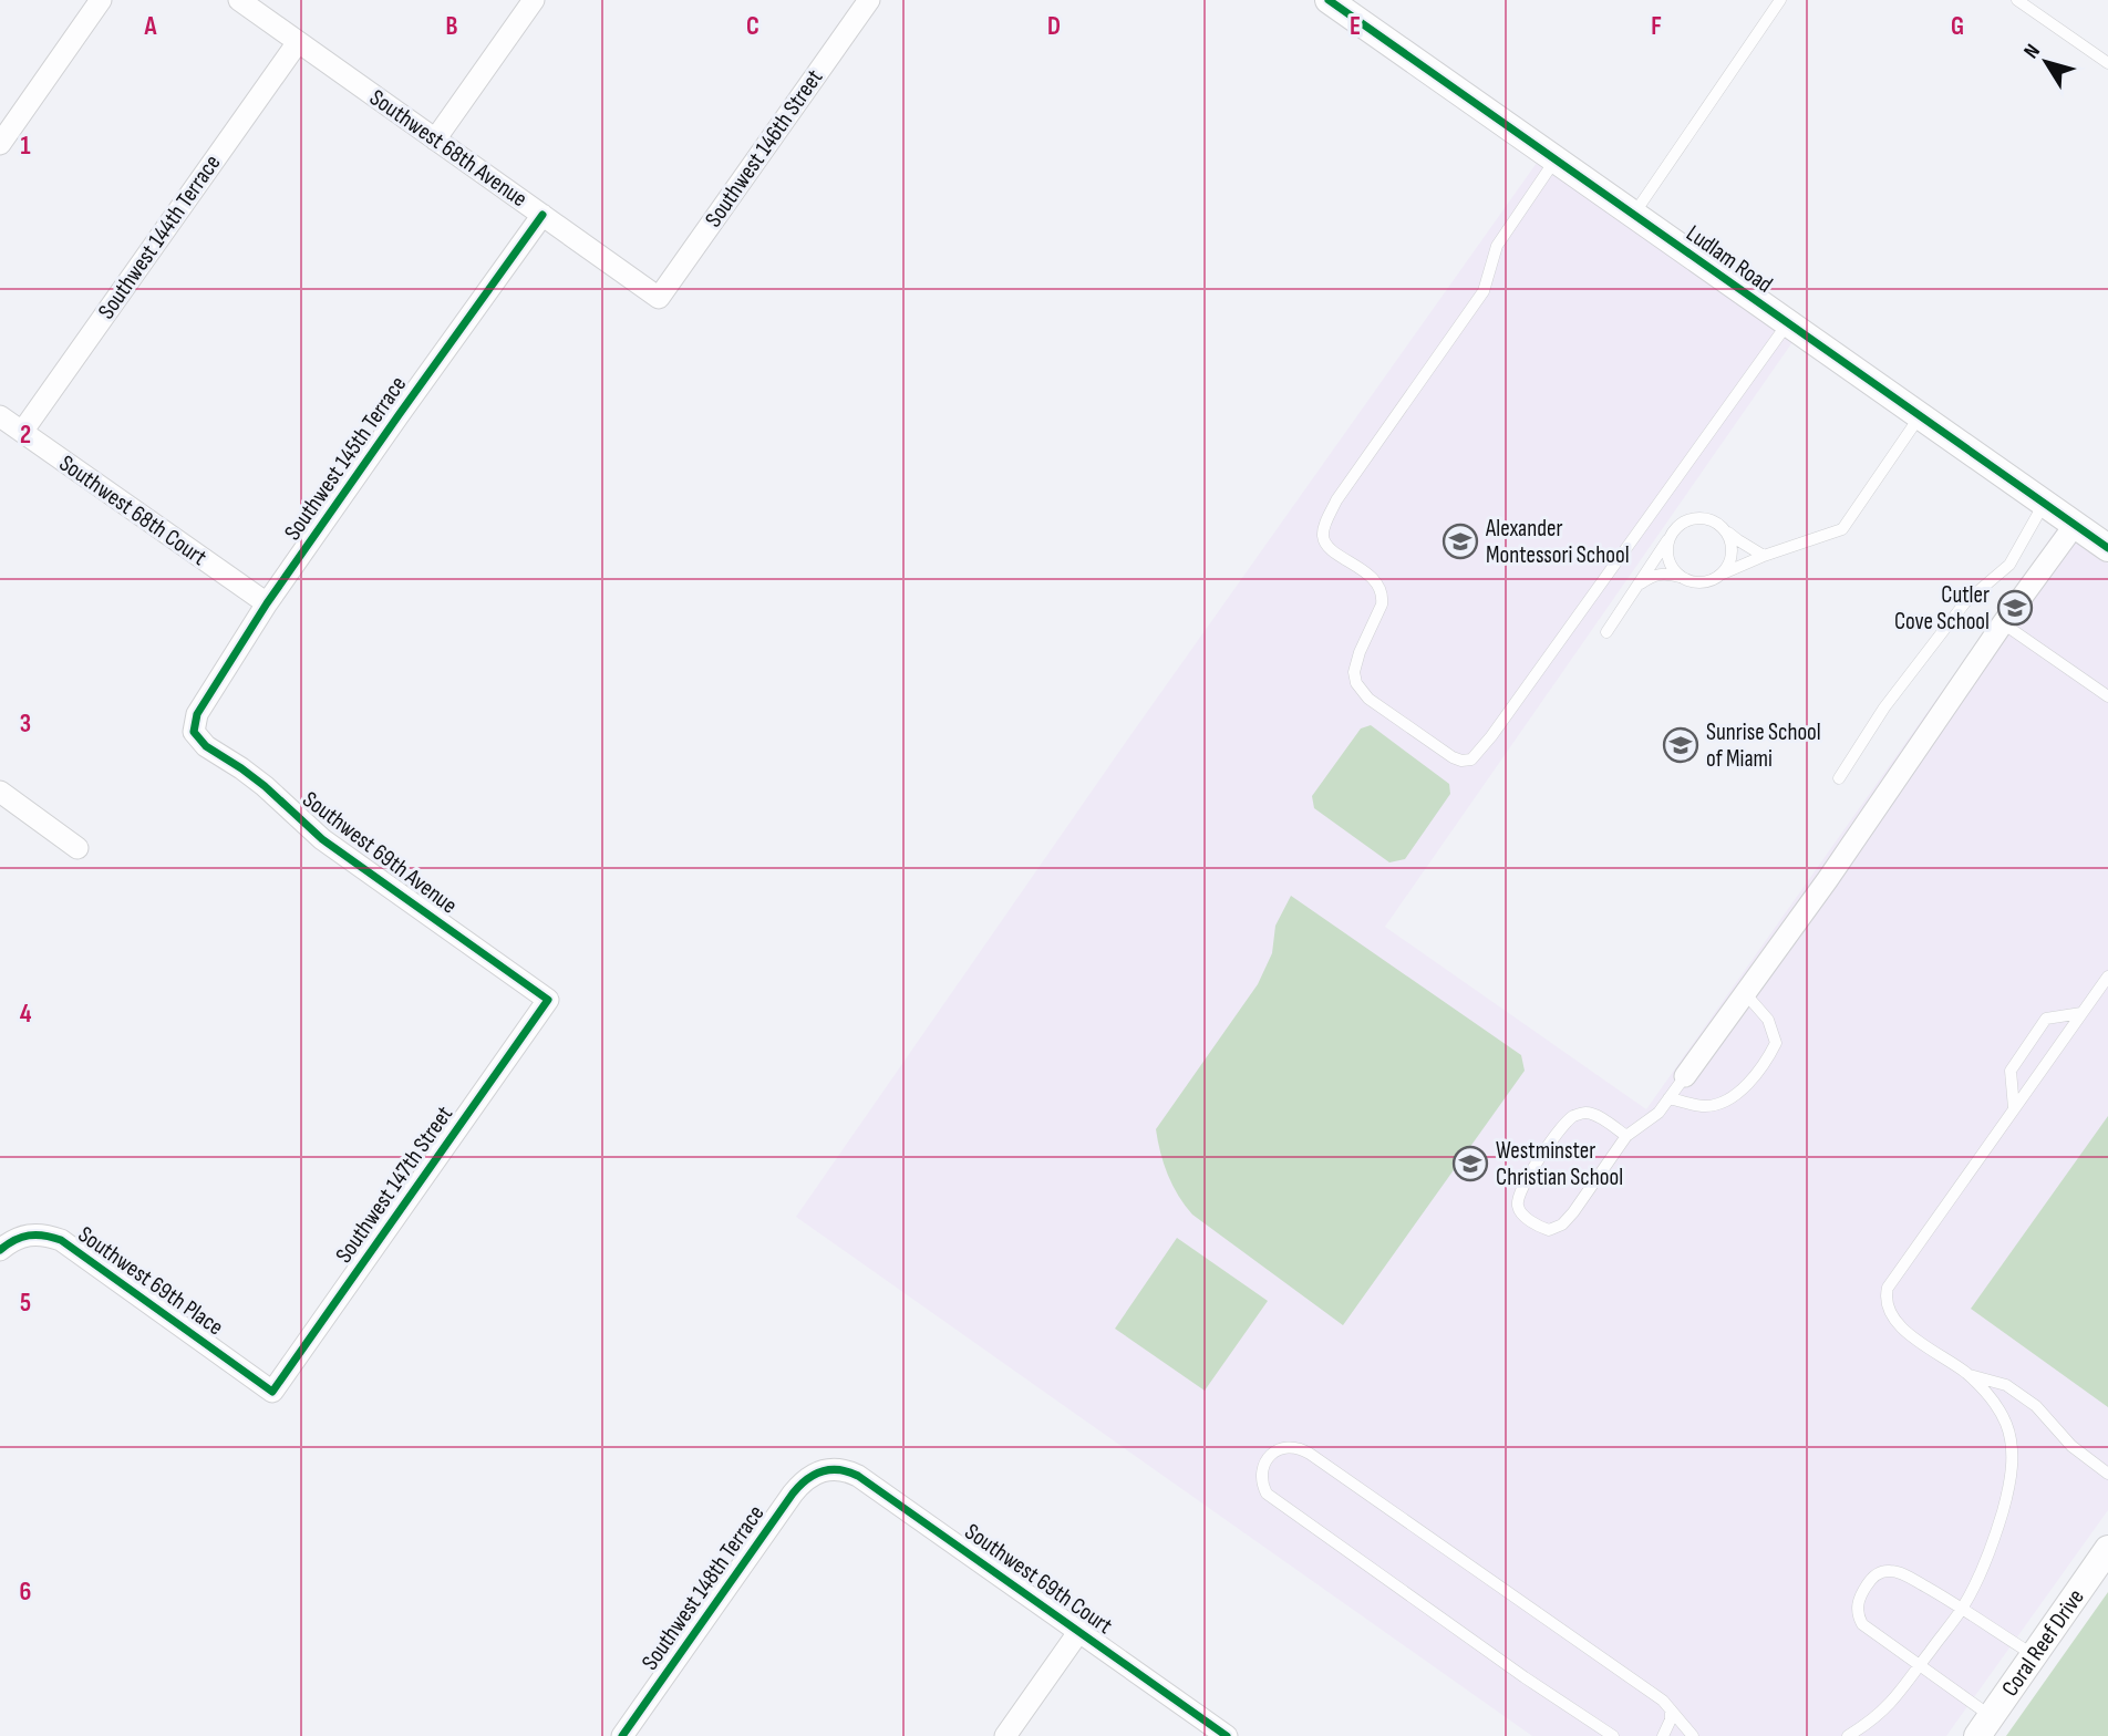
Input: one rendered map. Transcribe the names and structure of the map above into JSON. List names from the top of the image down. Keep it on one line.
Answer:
{"streets":{"street":["Southwest 68th Avenue","Southwest 146th Street","Southwest 144th Terrace","Ludlam Road","Southwest 145th Terrace","Southwest 68th Court","Southwest 69th Avenue","Southwest 147th Street","Southwest 69th Place","Southwest 69th Court","Southwest 148th Terrace","Coral Reef Drive"]},"crossings":[["Southwest 68th Avenue","Southwest 146th Street"],["Southwest 68th Avenue","Southwest 144th Terrace"],["Southwest 68th Avenue","Southwest 145th Terrace"],["Southwest 144th Terrace","Southwest 68th Court"],["Southwest 145th Terrace","Southwest 68th Court"],["Southwest 145th Terrace","Southwest 69th Avenue"],["Southwest 69th Avenue","Southwest 147th Street"],["Southwest 147th Street","Southwest 69th Place"],["Southwest 69th Court","Southwest 148th Terrace"]],"places":{"school or university":["Alexander Montessori School","Cutler Cove School","Sunrise School of Miami","Westminster Christian School"]},"north":"top left","grid":{"columns":["A","B","C","D","E","F","G"],"rows":["1","2","3","4","5","6"]}}
